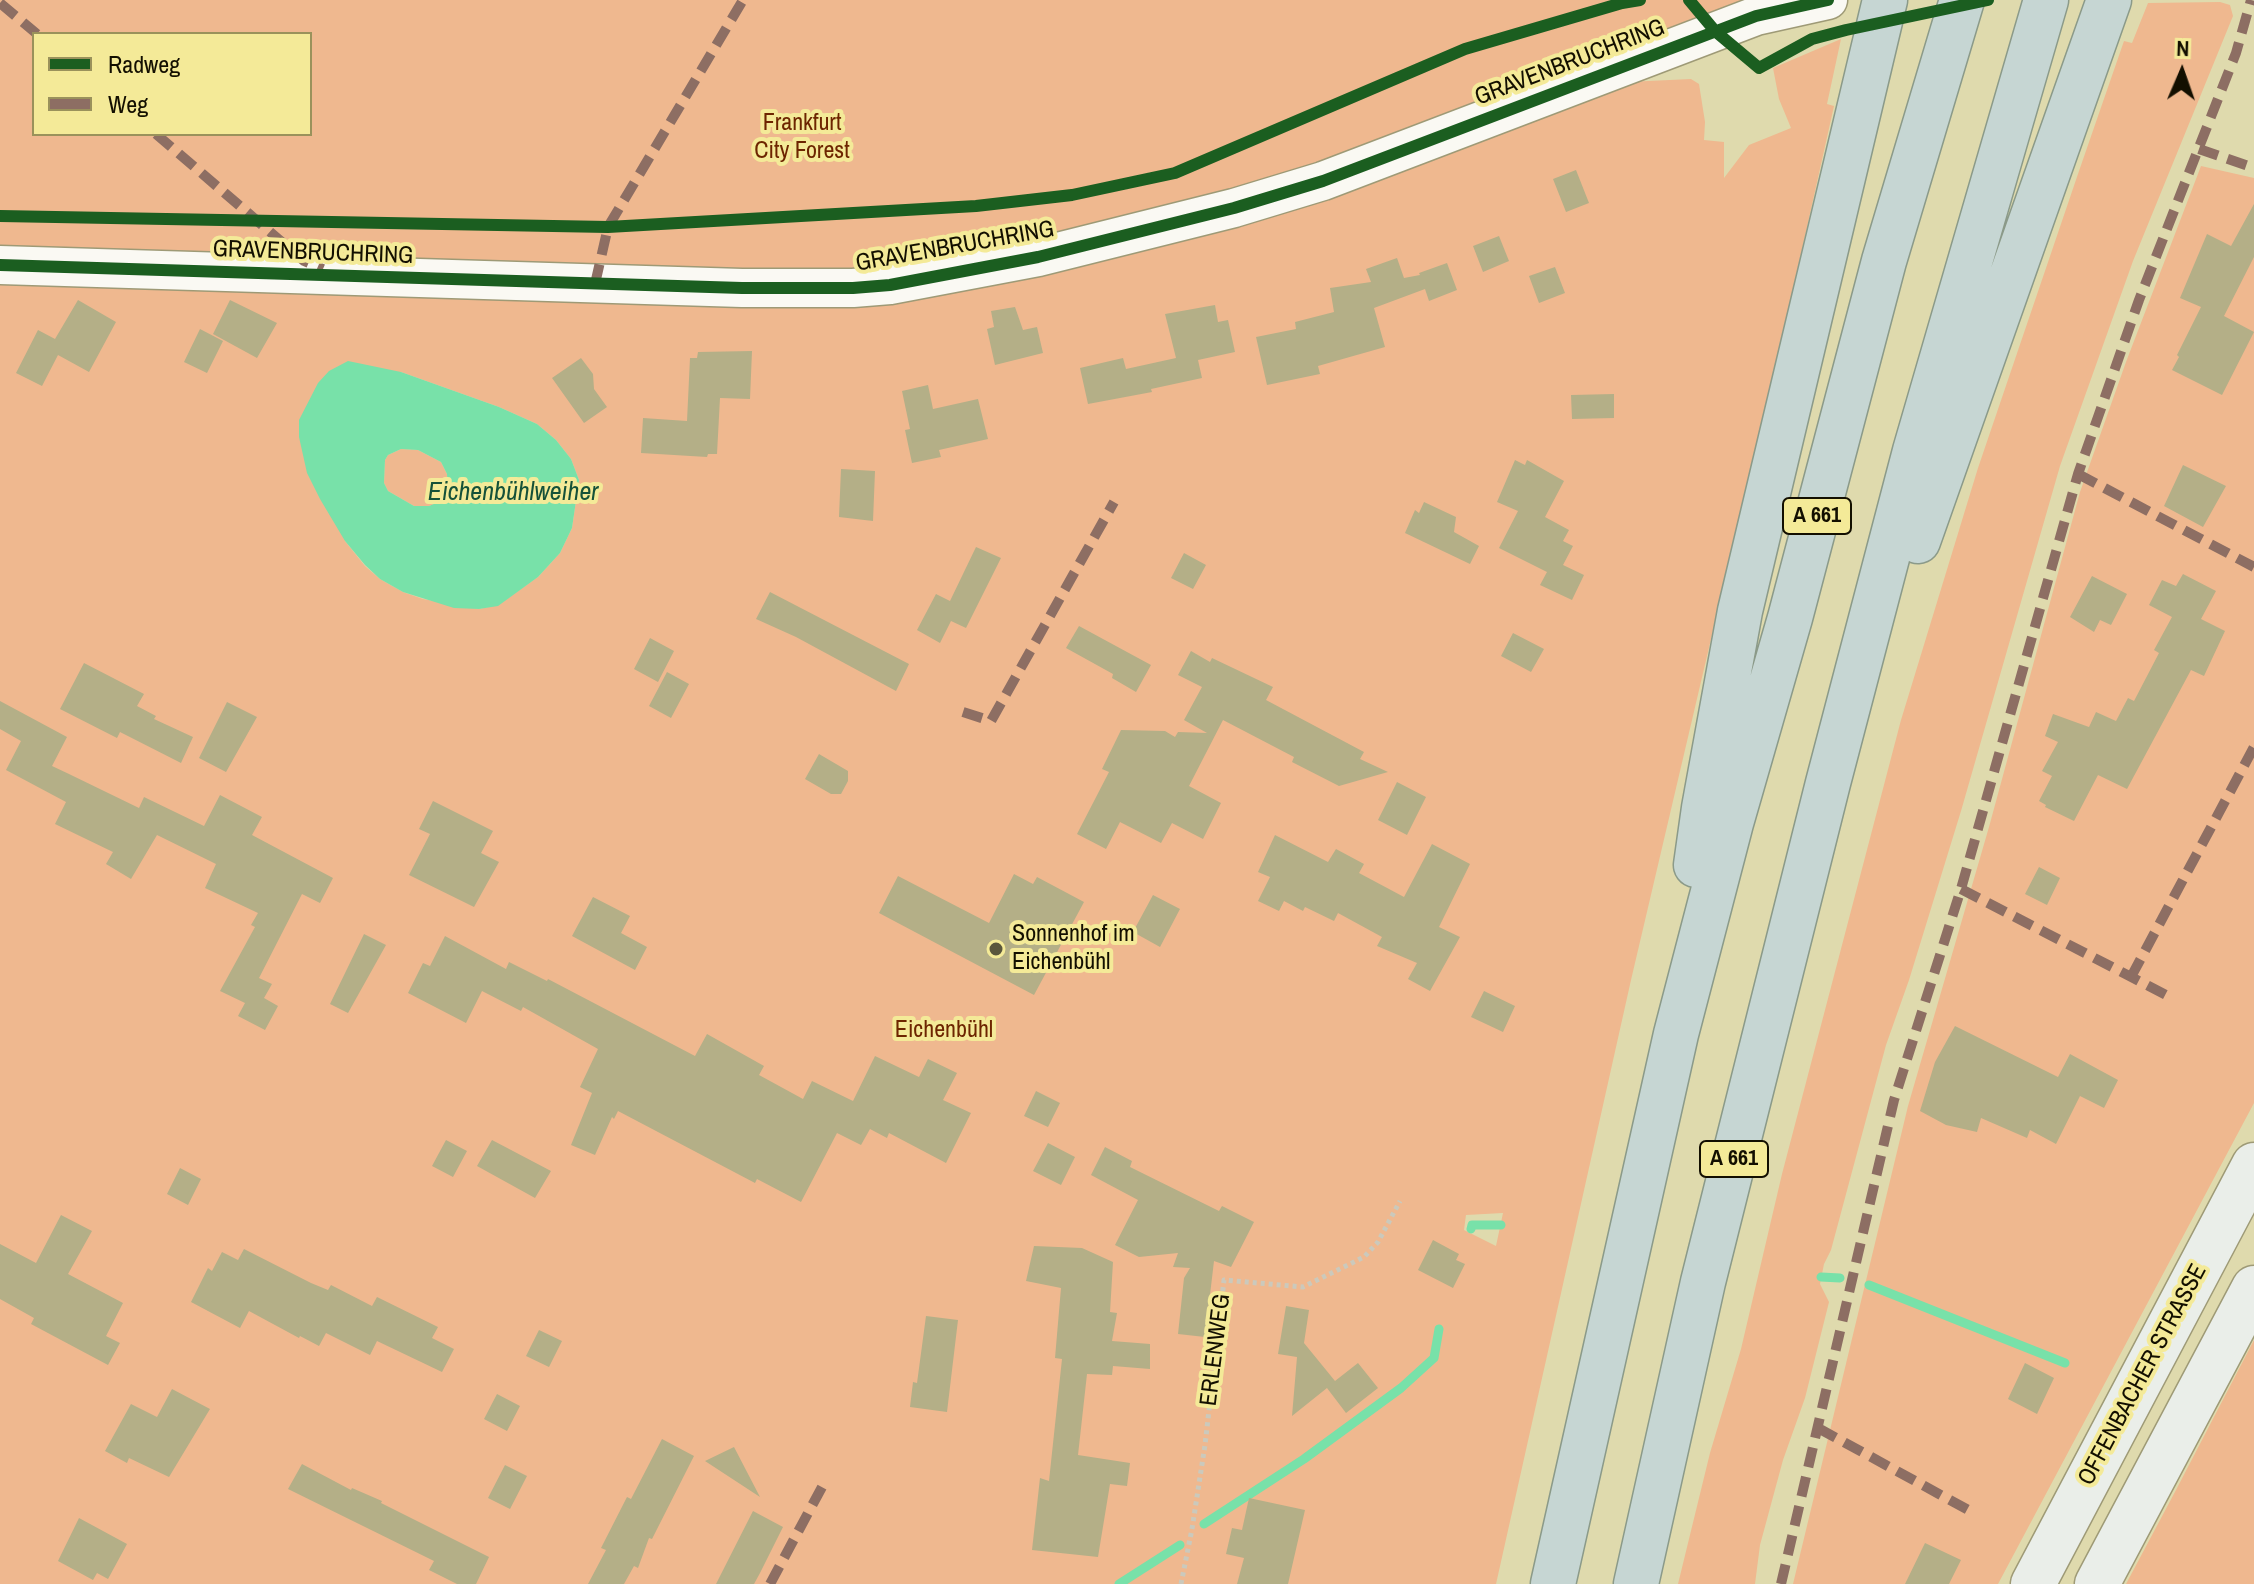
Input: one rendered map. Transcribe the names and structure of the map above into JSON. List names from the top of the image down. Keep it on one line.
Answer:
{"streets":{"highway":["A 661"],"main road":["OFFENBACHER STRASSE"],"street":["GRAVENBRUCHRING"],"path":["ERLENWEG"]},"water":["Eichenbühlweiher"],"parks":["Frankfurt City Forest","Eichenbühl"],"places":["Sonnenhof im Eichenbühl"],"legend":["Radweg","Weg"],"north":"top"}
